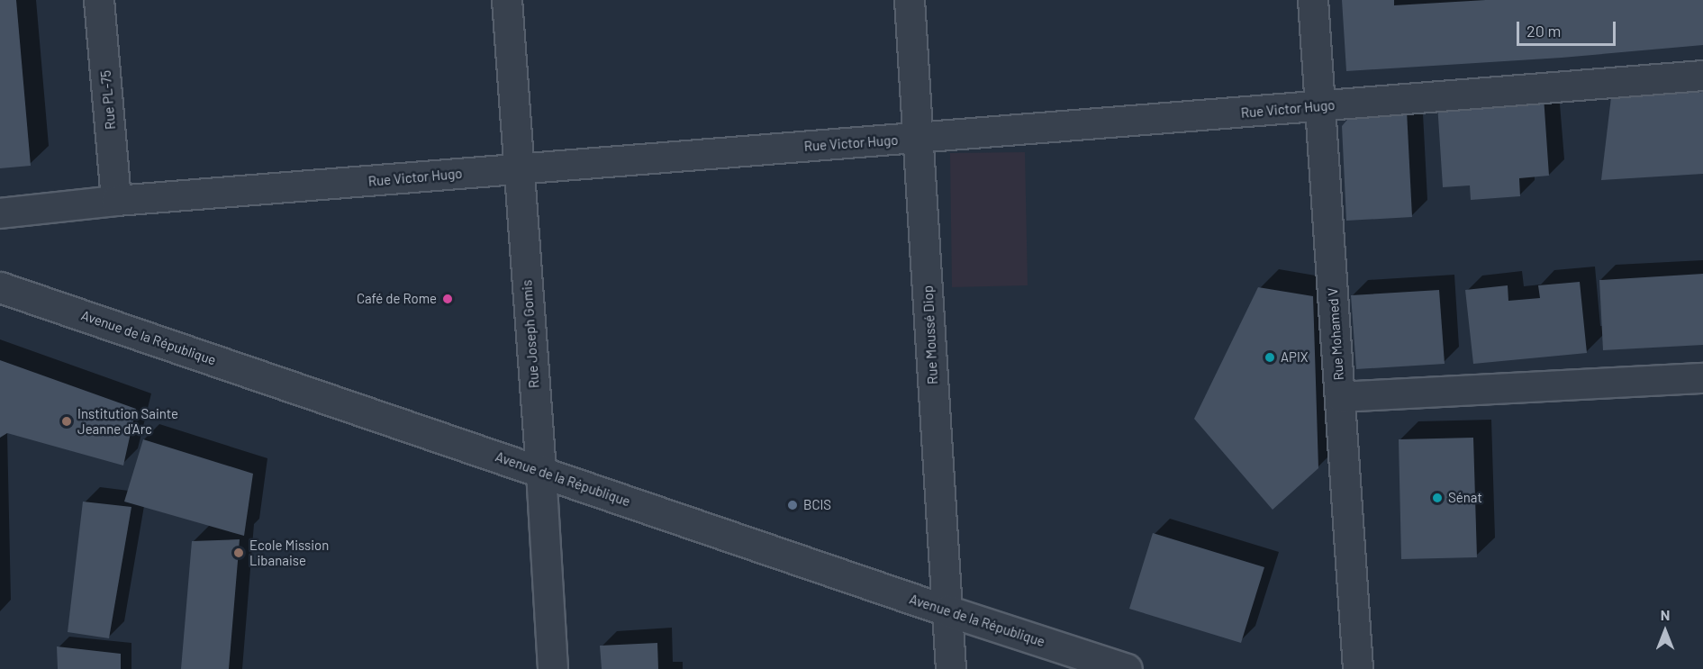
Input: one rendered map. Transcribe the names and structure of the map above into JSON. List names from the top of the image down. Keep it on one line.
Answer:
{"streets":{"street":["Rue PL-75","Rue Victor Hugo","Rue Joseph Gomis","Rue Mohamed V","Rue Moussé Diop","Avenue de la République"]},"crossings":[["Rue PL-75","Rue Victor Hugo"],["Rue Victor Hugo","Rue Joseph Gomis"],["Rue Victor Hugo","Rue Mohamed V"],["Rue Victor Hugo","Rue Moussé Diop"],["Rue Joseph Gomis","Avenue de la République"],["Rue Moussé Diop","Avenue de la République"]],"places":["Café de Rome","APIX","Institution Sainte Jeanne d'Arc","Sénat","BCIS","Ecole Mission Libanaise"],"scale_bar":"20 m","north":"top"}
